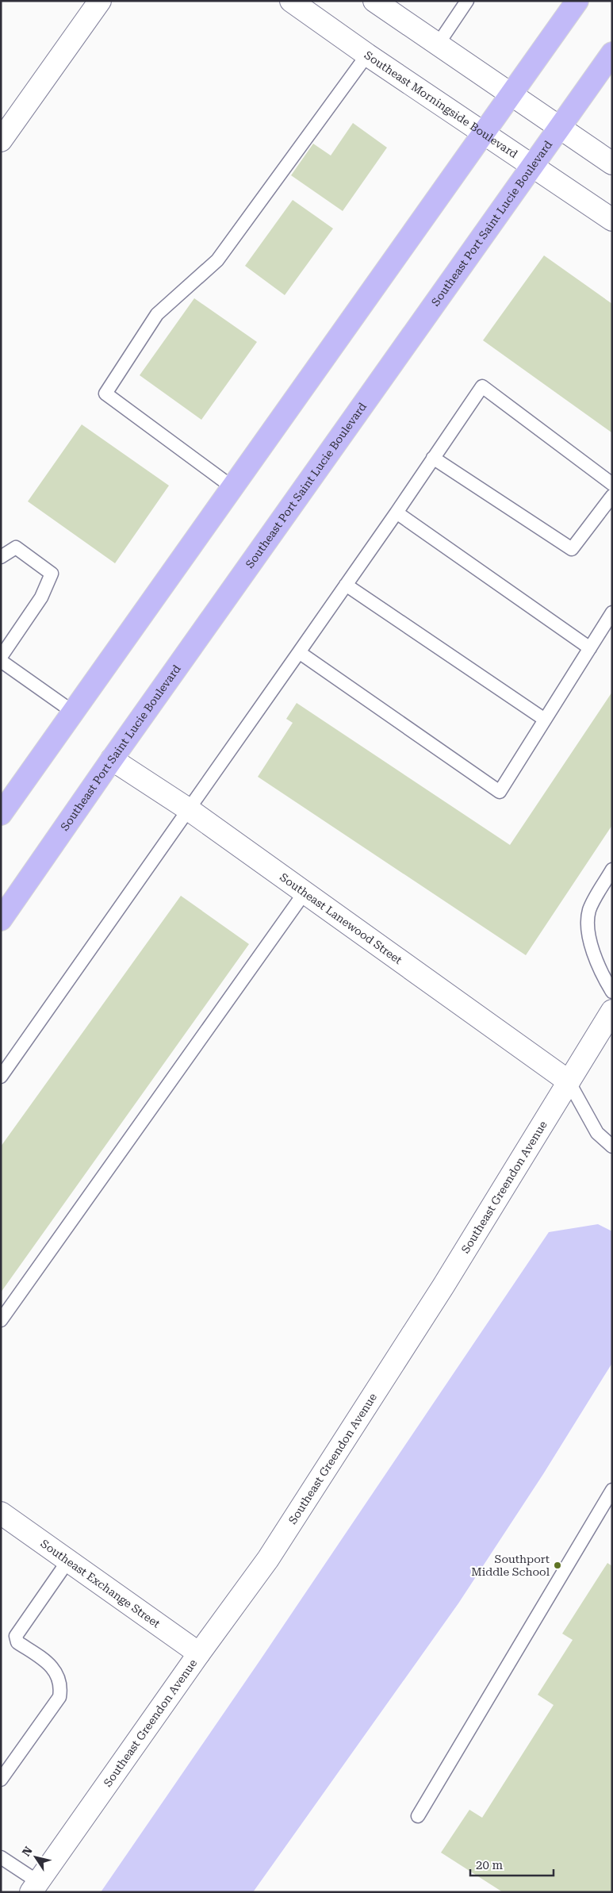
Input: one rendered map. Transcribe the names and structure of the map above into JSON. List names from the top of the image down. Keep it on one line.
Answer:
{"streets":{"main road":["Southeast Port Saint Lucie Boulevard"],"street":["Southeast Morningside Boulevard","Southeast Lanewood Street","Southeast Greendon Avenue","Southeast Exchange Street"]},"crossings":[["Southeast Morningside Boulevard","Southeast Port Saint Lucie Boulevard"],["Southeast Port Saint Lucie Boulevard","Southeast Lanewood Street"],["Southeast Lanewood Street","Southeast Greendon Avenue"],["Southeast Greendon Avenue","Southeast Exchange Street"]],"places":["Southport Middle School"],"scale_bar":"20 m","north":"top left"}
